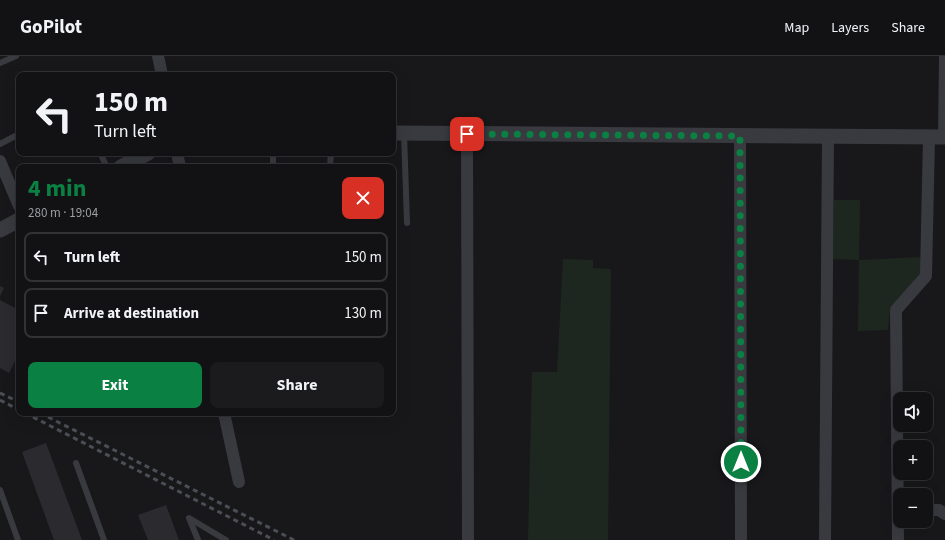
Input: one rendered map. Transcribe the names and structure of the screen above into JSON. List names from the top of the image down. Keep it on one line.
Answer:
{"page":{"header":"GoPilot","nav":["Map","Layers","Share"],"turn":["150 m","Turn left"],"heading":["4 min","280 m · 19:04"],"list":[{"name":"Turn left","value":"150 m"},{"name":"Arrive at destination","value":"130 m"}],"buttons":["Exit","Share"],"map_buttons":["+","−"]}}
